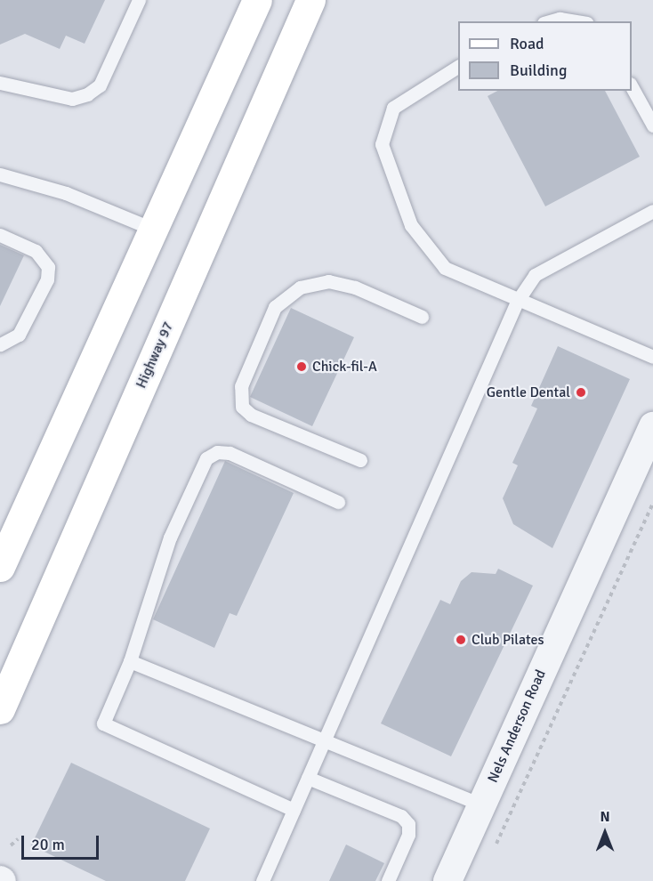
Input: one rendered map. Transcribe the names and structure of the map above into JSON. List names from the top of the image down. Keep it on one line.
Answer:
{"streets":{"main road":["Highway 97"],"street":["Nels Anderson Road"]},"places":["Chick-fil-A","Gentle Dental","Club Pilates"],"legend":["Road","Building"],"scale_bar":"20 m","north":"top"}
